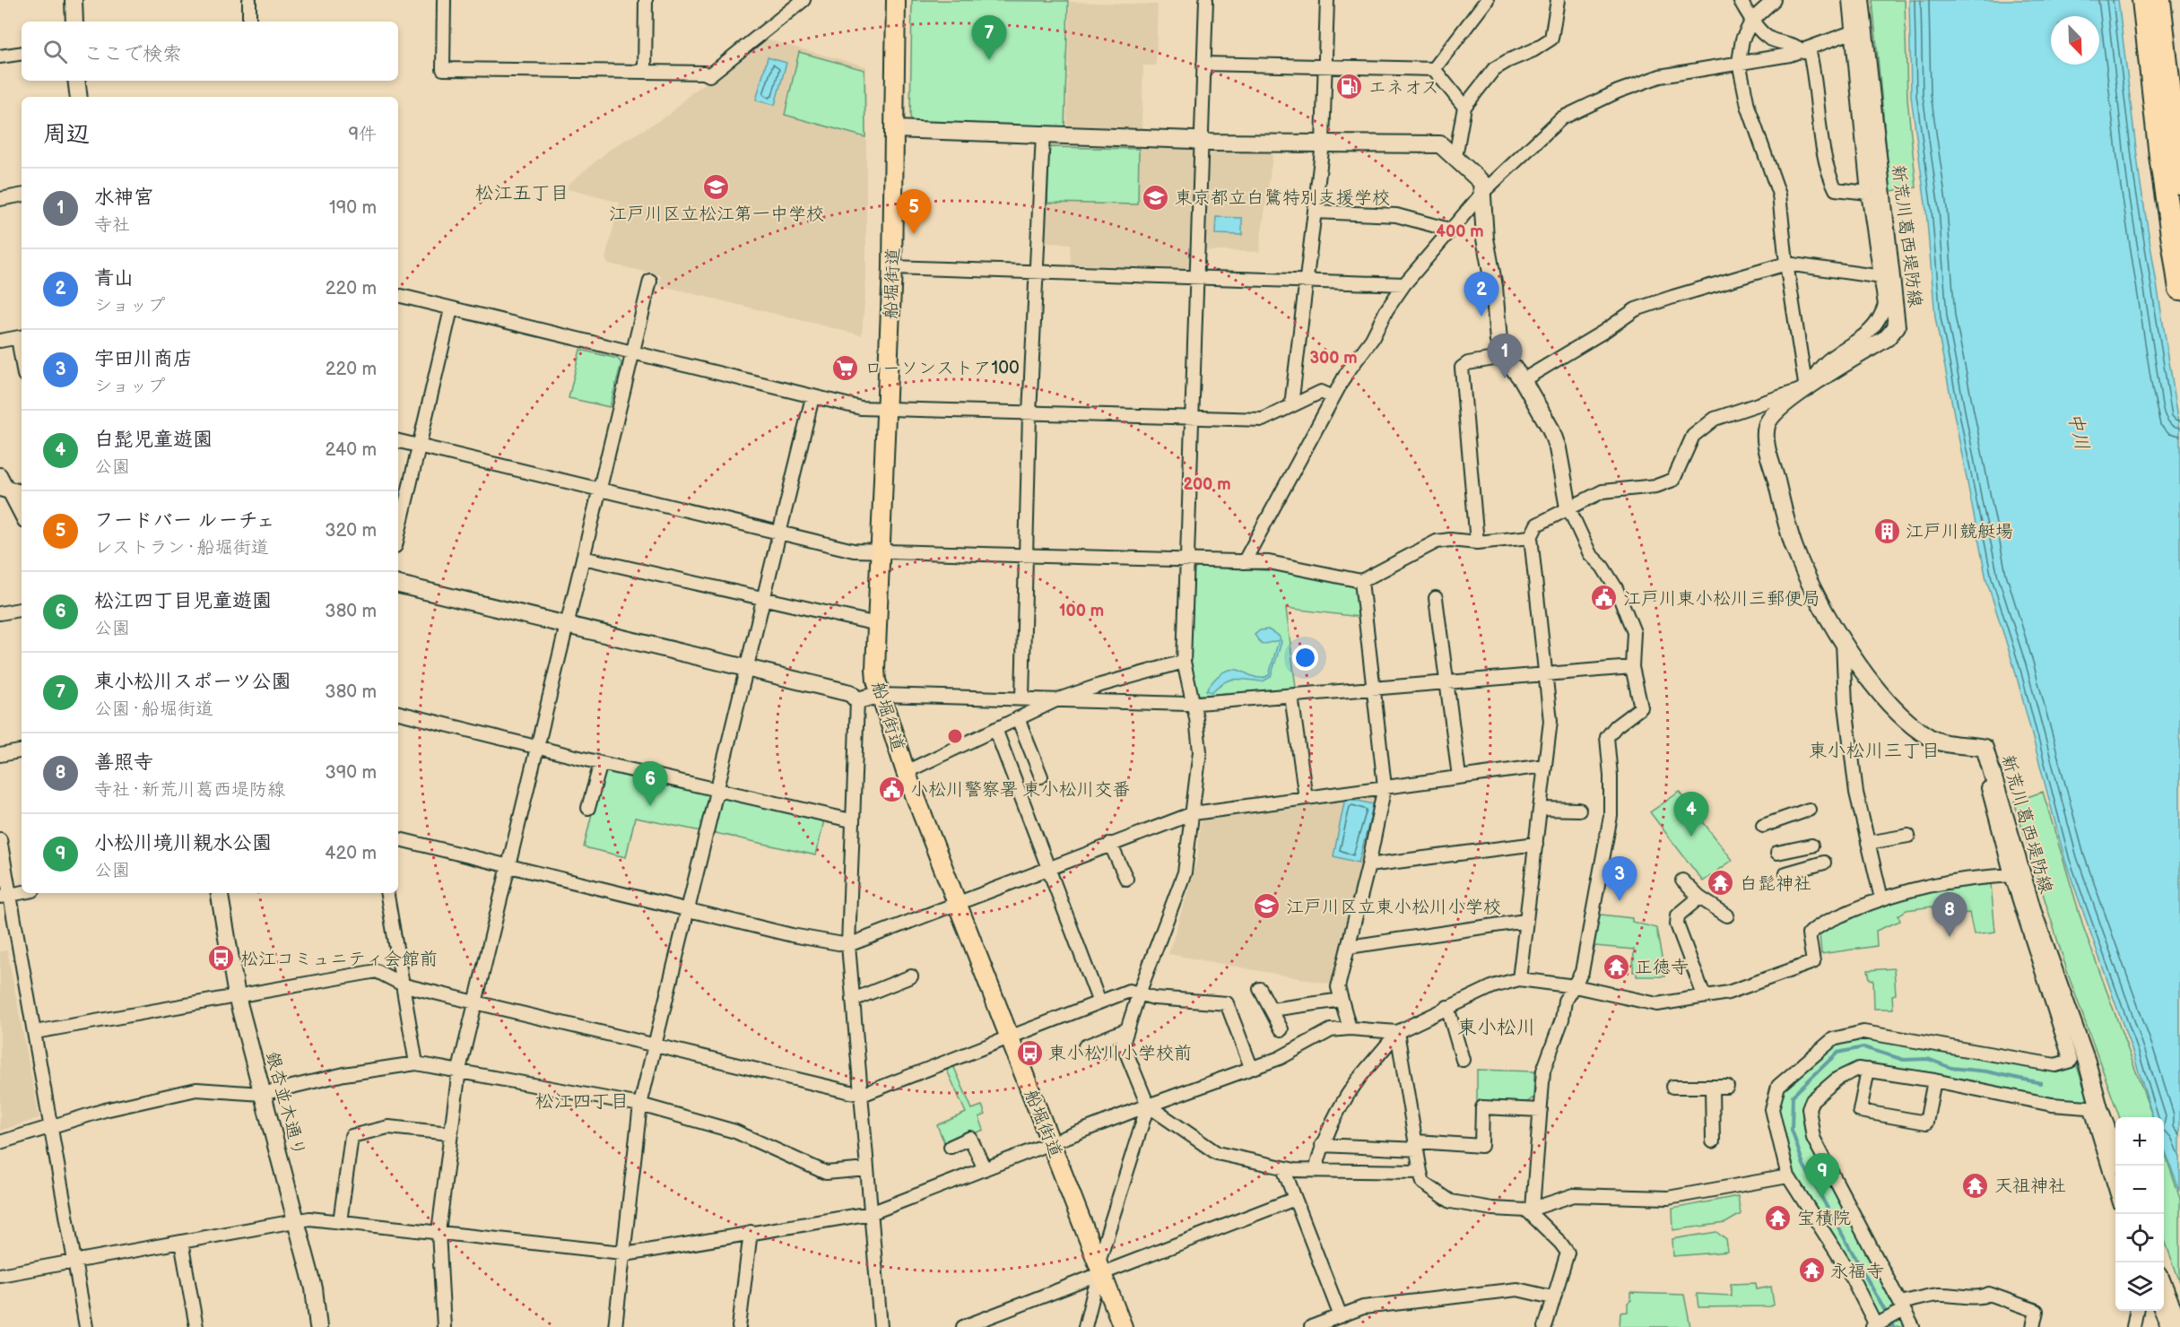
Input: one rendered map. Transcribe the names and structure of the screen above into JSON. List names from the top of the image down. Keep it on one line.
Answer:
{"streets":{"main road":["船堀街道"],"street":["新荒川葛西堤防線","銀杏並木通り"]},"districts":["松江五丁目","東小松川三丁目","東小松川","松江四丁目"],"water":["中川"],"places":{"fuel station":["エネオス"],"school or university":["江戸川区立松江第一中学校","東京都立白鷺特別支援学校","江戸川区立東小松川小学校"],"supermarket":["ローソンストア100"],"building":["江戸川競艇場"],"public building":["江戸川東小松川三郵便局","小松川警察署 東小松川交番"],"temple":["白髭神社","正徳寺","天祖神社","宝積院","永福寺"],"bus stop":["松江コミュニティ会館前","東小松川小学校前"]},"north":"bottom right","page":{"pins":["7","5","2","1","6","4","3","8","9"],"search":"ここで検索","heading":["周辺","9件"],"list":[{"mark":"1","name":"水神宮","note":"寺社","value":"190 m"},{"mark":"2","name":"青山","note":"ショップ","value":"220 m"},{"mark":"3","name":"宇田川商店","note":"ショップ","value":"220 m"},{"mark":"4","name":"白髭児童遊園","note":"公園","value":"240 m"},{"mark":"5","name":"フードバー ルーチェ","note":"レストラン · 船堀街道","value":"320 m"},{"mark":"6","name":"松江四丁目児童遊園","note":"公園","value":"380 m"},{"mark":"7","name":"東小松川スポーツ公園","note":"公園 · 船堀街道","value":"380 m"},{"mark":"8","name":"善照寺","note":"寺社 · 新荒川葛西堤防線","value":"390 m"},{"mark":"9","name":"小松川境川親水公園","note":"公園","value":"420 m"}],"map_buttons":["+","−"]},"rings":["400 m","300 m","200 m","100 m"]}
